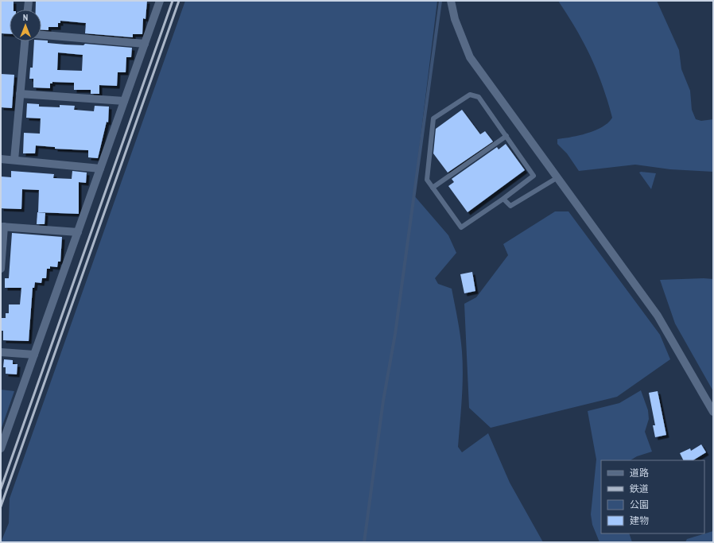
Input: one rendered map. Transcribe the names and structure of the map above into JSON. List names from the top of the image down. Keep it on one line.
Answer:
{"legend":["道路","鉄道","公園","建物"],"north":"top"}
